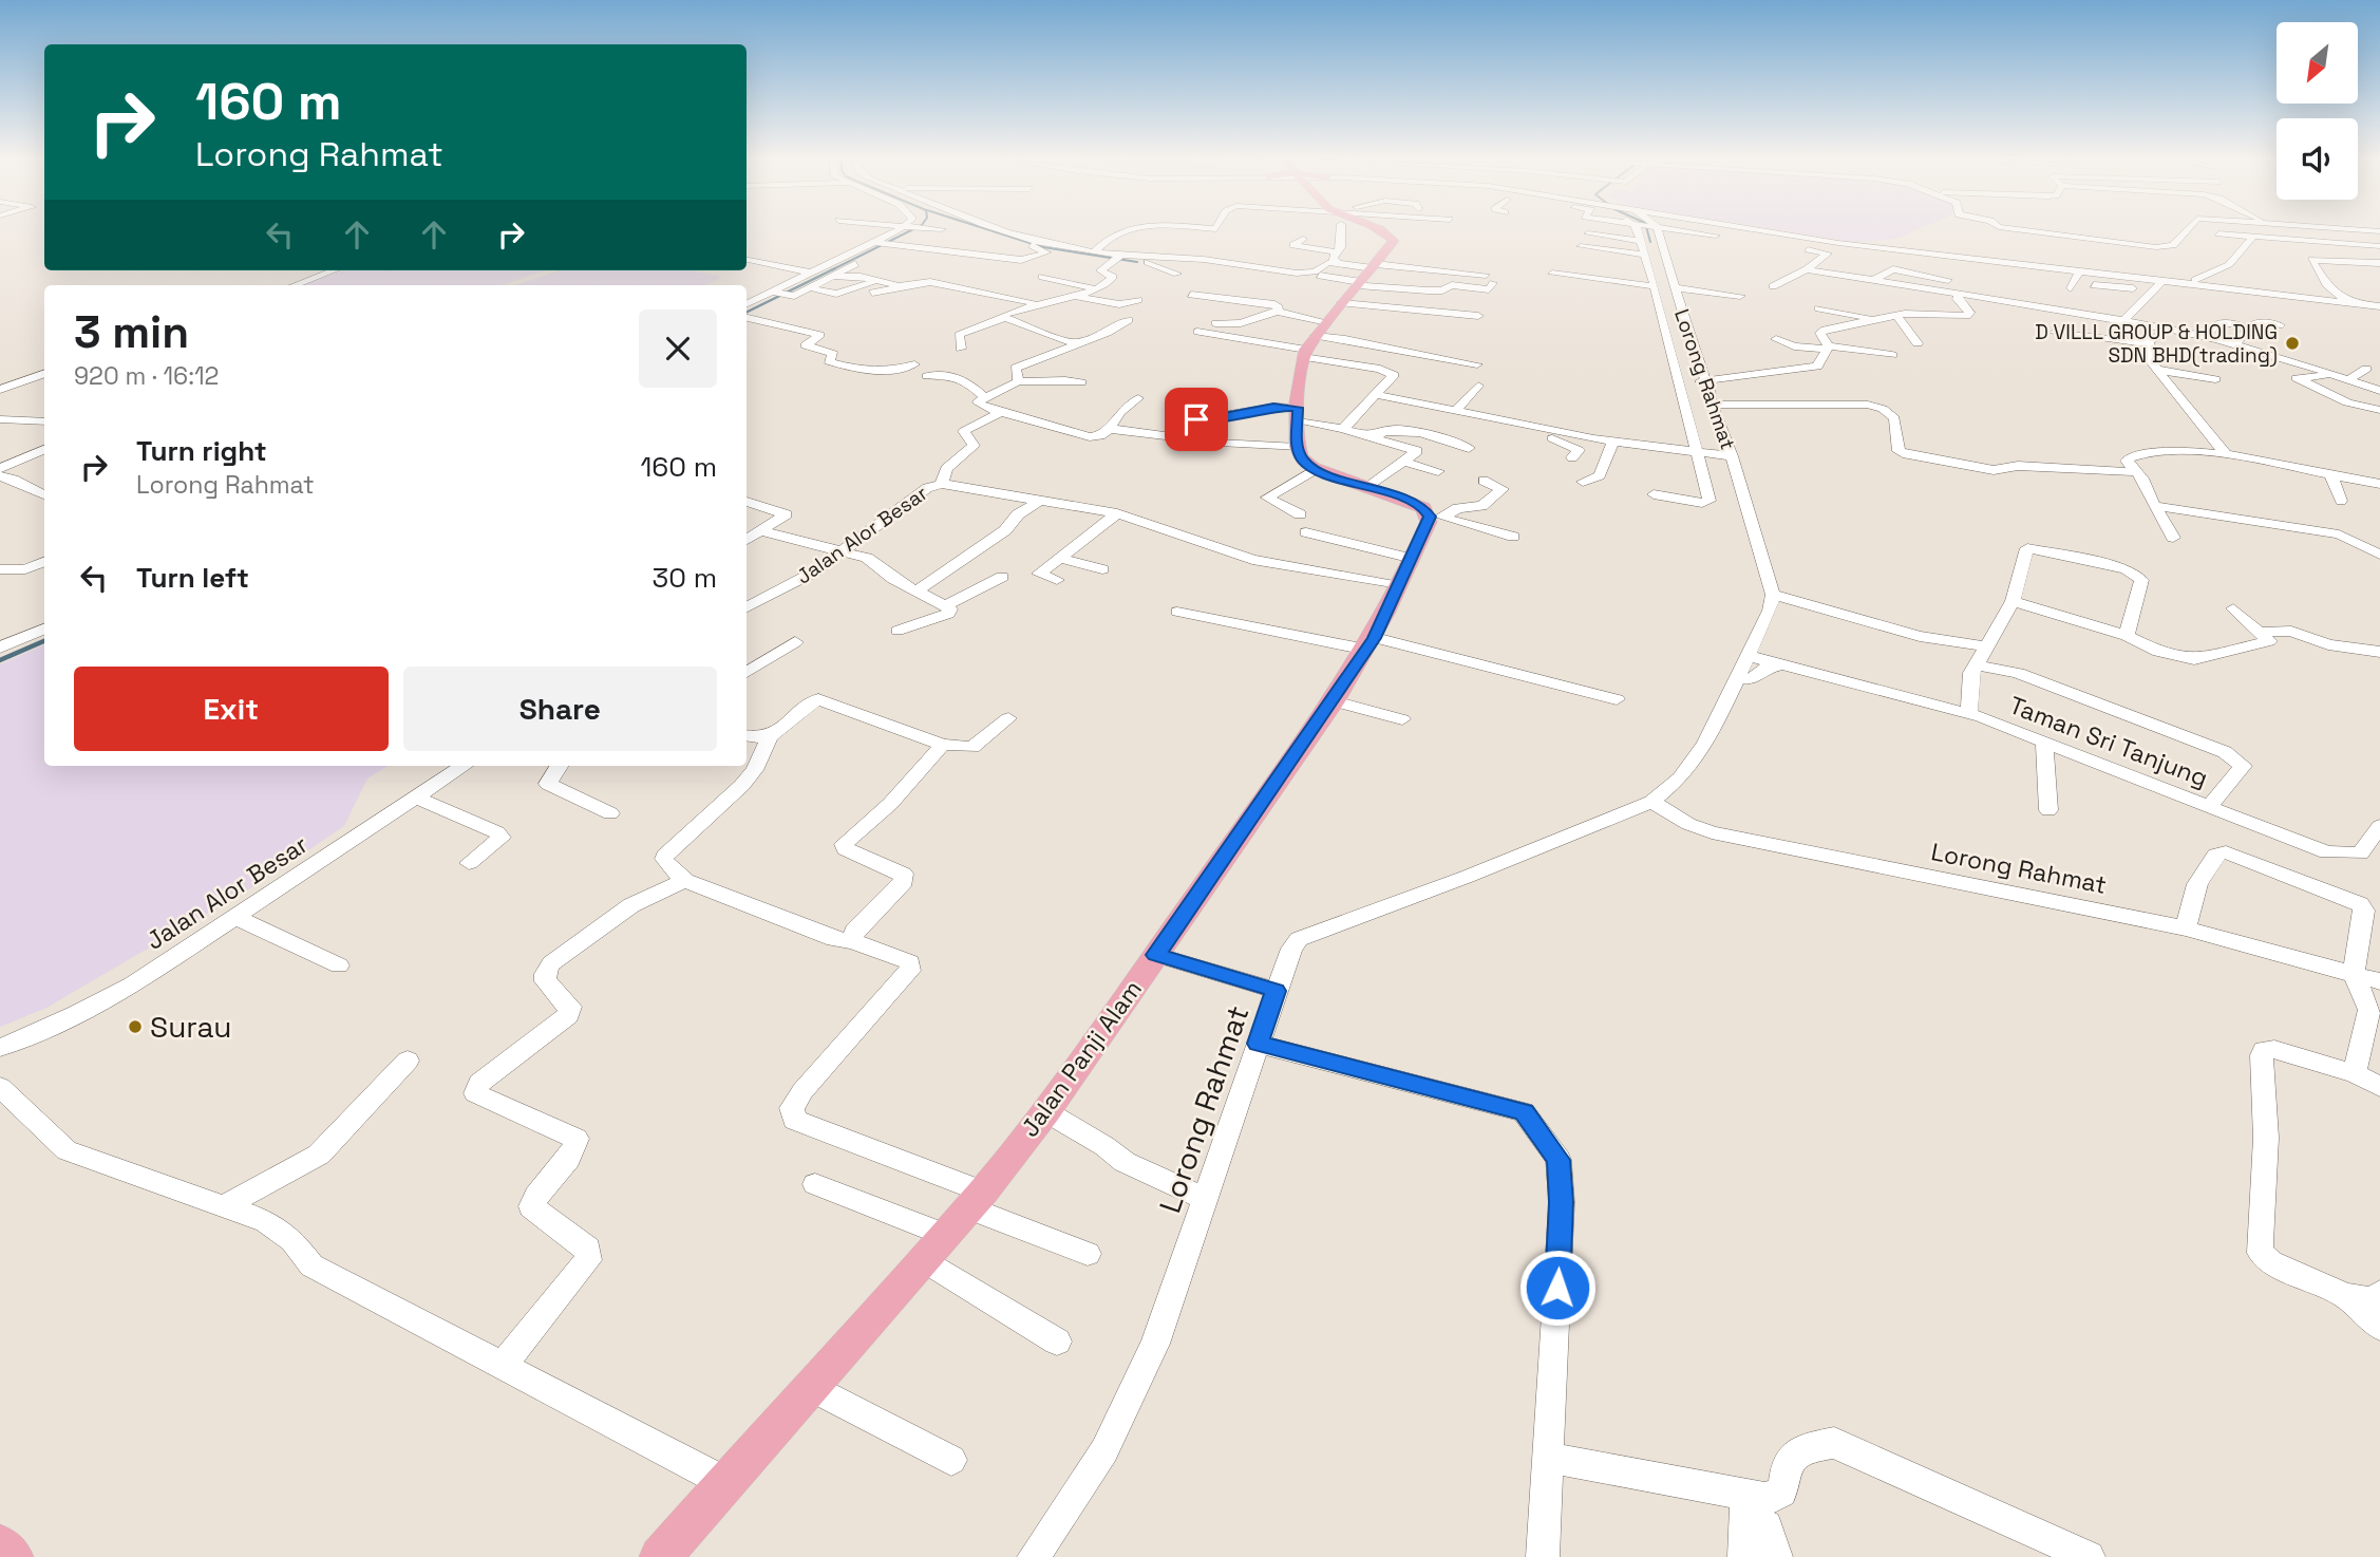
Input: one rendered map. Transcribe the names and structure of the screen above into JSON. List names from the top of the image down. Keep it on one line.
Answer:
{"streets":{"main road":["Jalan Panji Alam"],"street":["Lorong Rahmat","Jalan Alor Besar","Taman Sri Tanjung"]},"crossings":[["Lorong Rahmat","Taman Sri Tanjung"]],"places":["D VILLL GROUP & HOLDING SDN BHD(trading)","Surau"],"north":"bottom left","page":{"turn":["160 m","Lorong Rahmat"],"heading":["3 min","920 m · 16:12"],"list":[{"name":"Turn right","note":"Lorong Rahmat","value":"160 m"},{"name":"Turn left","value":"30 m"}],"buttons":["Exit","Share"]}}
